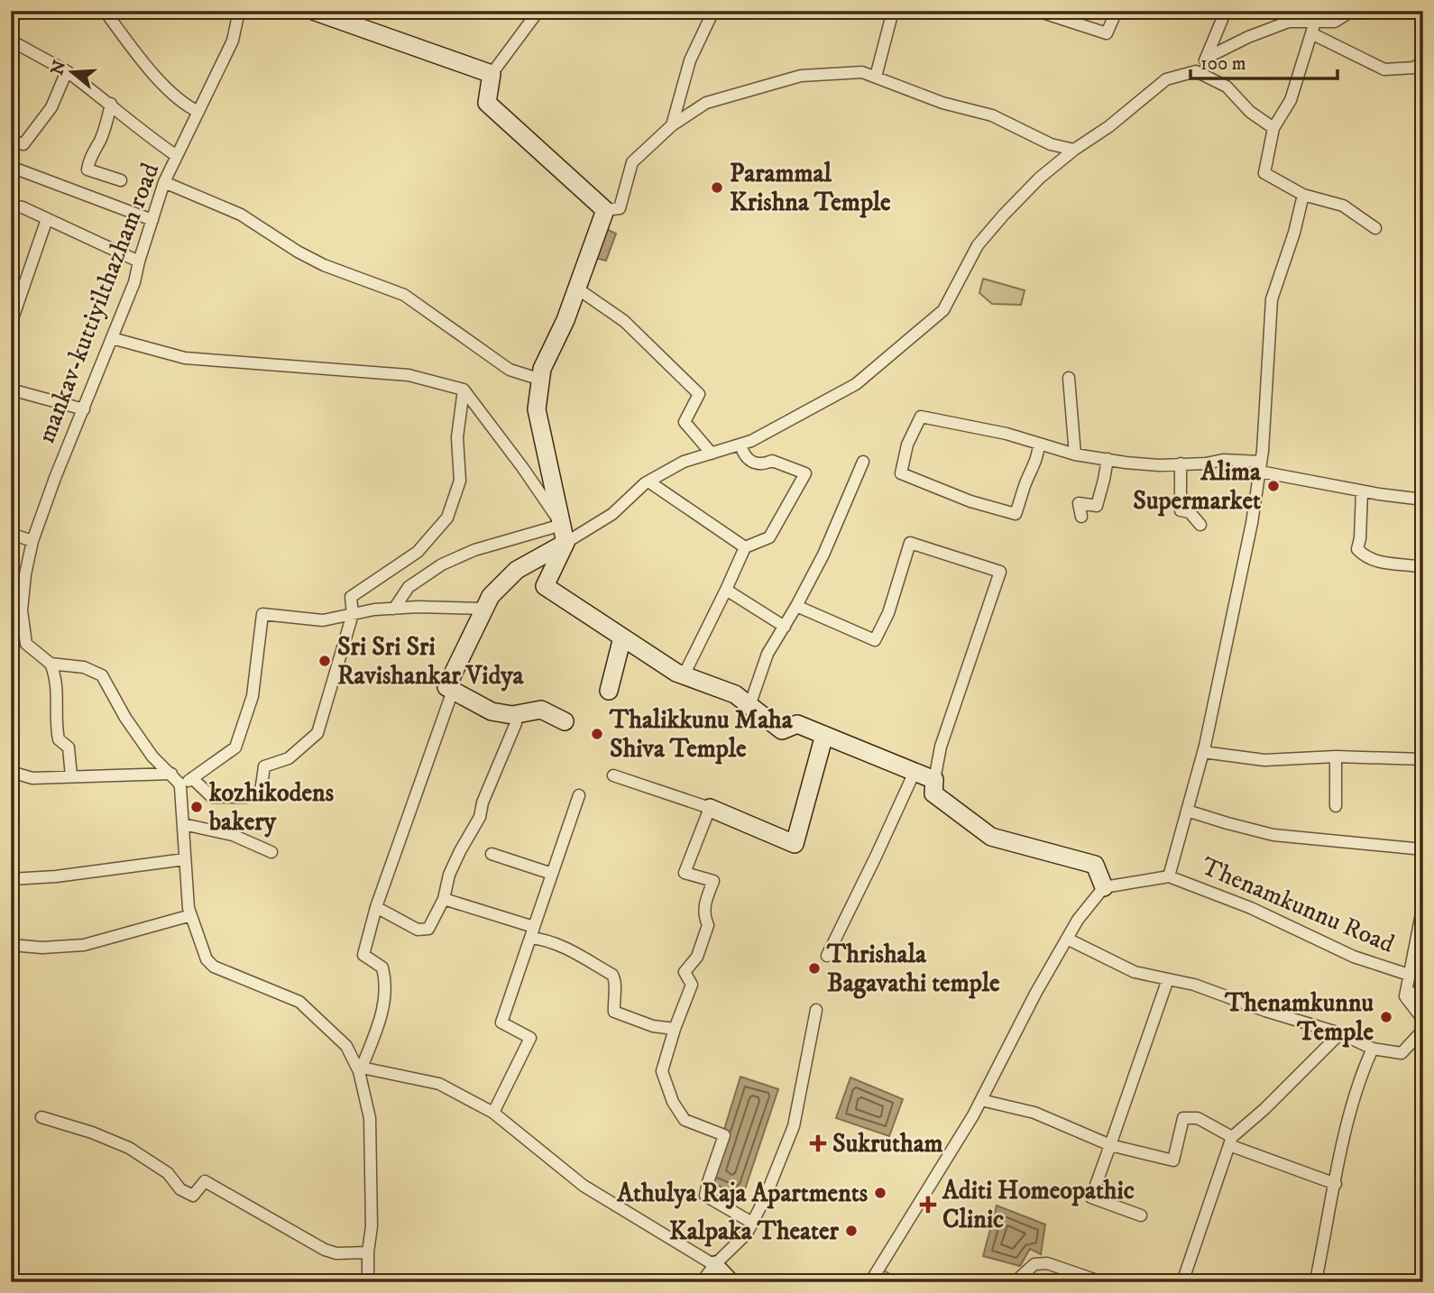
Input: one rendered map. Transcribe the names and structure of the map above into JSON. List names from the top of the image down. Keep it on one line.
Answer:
{"streets":{"street":["mankav-kuttiyilthazham road","Thenamkunnu Road"]},"places":{"other":["Parammal Krishna Temple","Alima Supermarket","Sri Sri Sri Ravishankar Vidya","Thalikkunu Maha Shiva Temple","kozhikodens bakery","Thrishala Bagavathi temple","Thenamkunnu Temple","Athulya Raja Apartments","Kalpaka Theater"],"health":["Sukrutham","Aditi Homeopathic Clinic"]},"scale_bar":"100 m","north":"left"}
